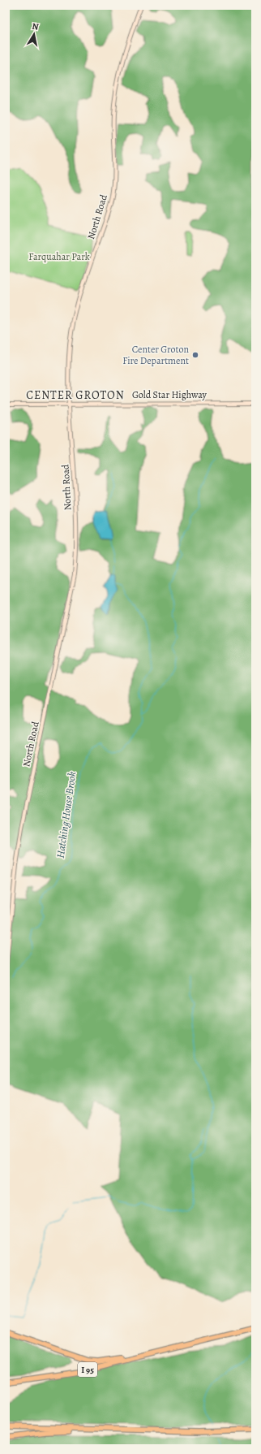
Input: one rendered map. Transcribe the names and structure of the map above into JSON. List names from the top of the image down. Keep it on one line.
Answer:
{"streets":{"highway":["I 95"],"main road":["North Road","Gold Star Highway"]},"crossings":[["North Road","Gold Star Highway"]],"districts":["CENTER GROTON"],"water":["Hatching House Brook"],"parks":["Farquahar Park"],"places":["Center Groton Fire Department"],"north":"top"}
